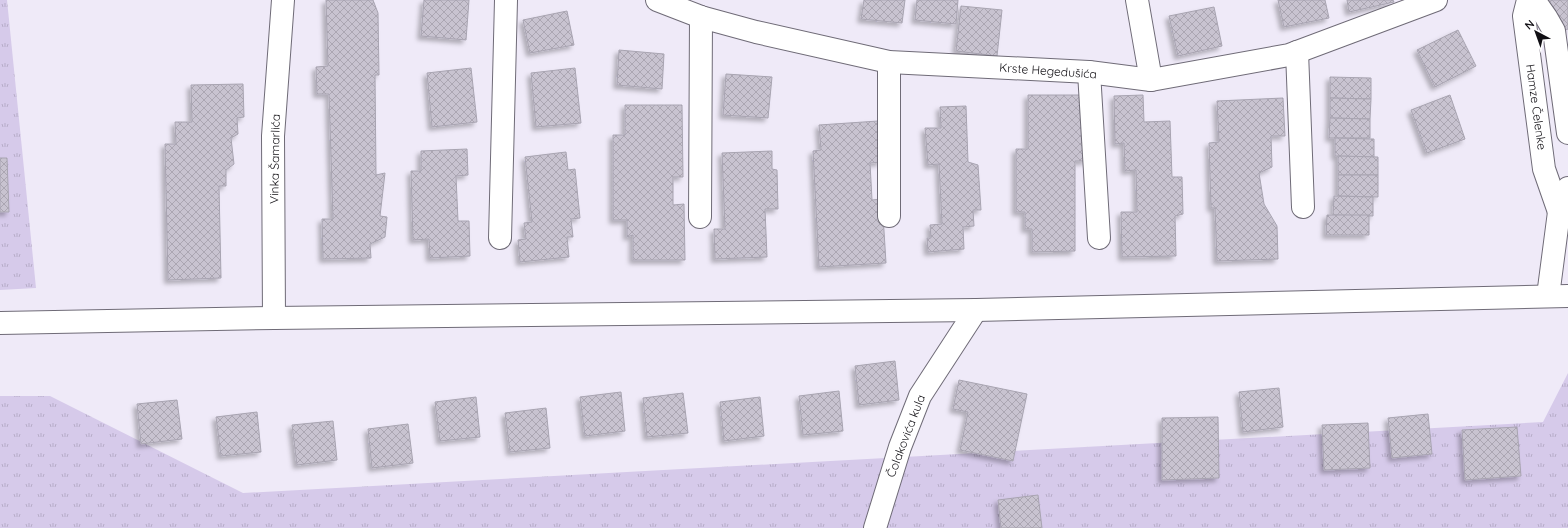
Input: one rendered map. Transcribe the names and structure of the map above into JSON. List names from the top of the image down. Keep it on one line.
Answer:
{"streets":{"street":["Krste Hegedušića","Hamze Čelenke","Vinka Šamarlića","Čolakovića kula"]},"north":"top left"}
